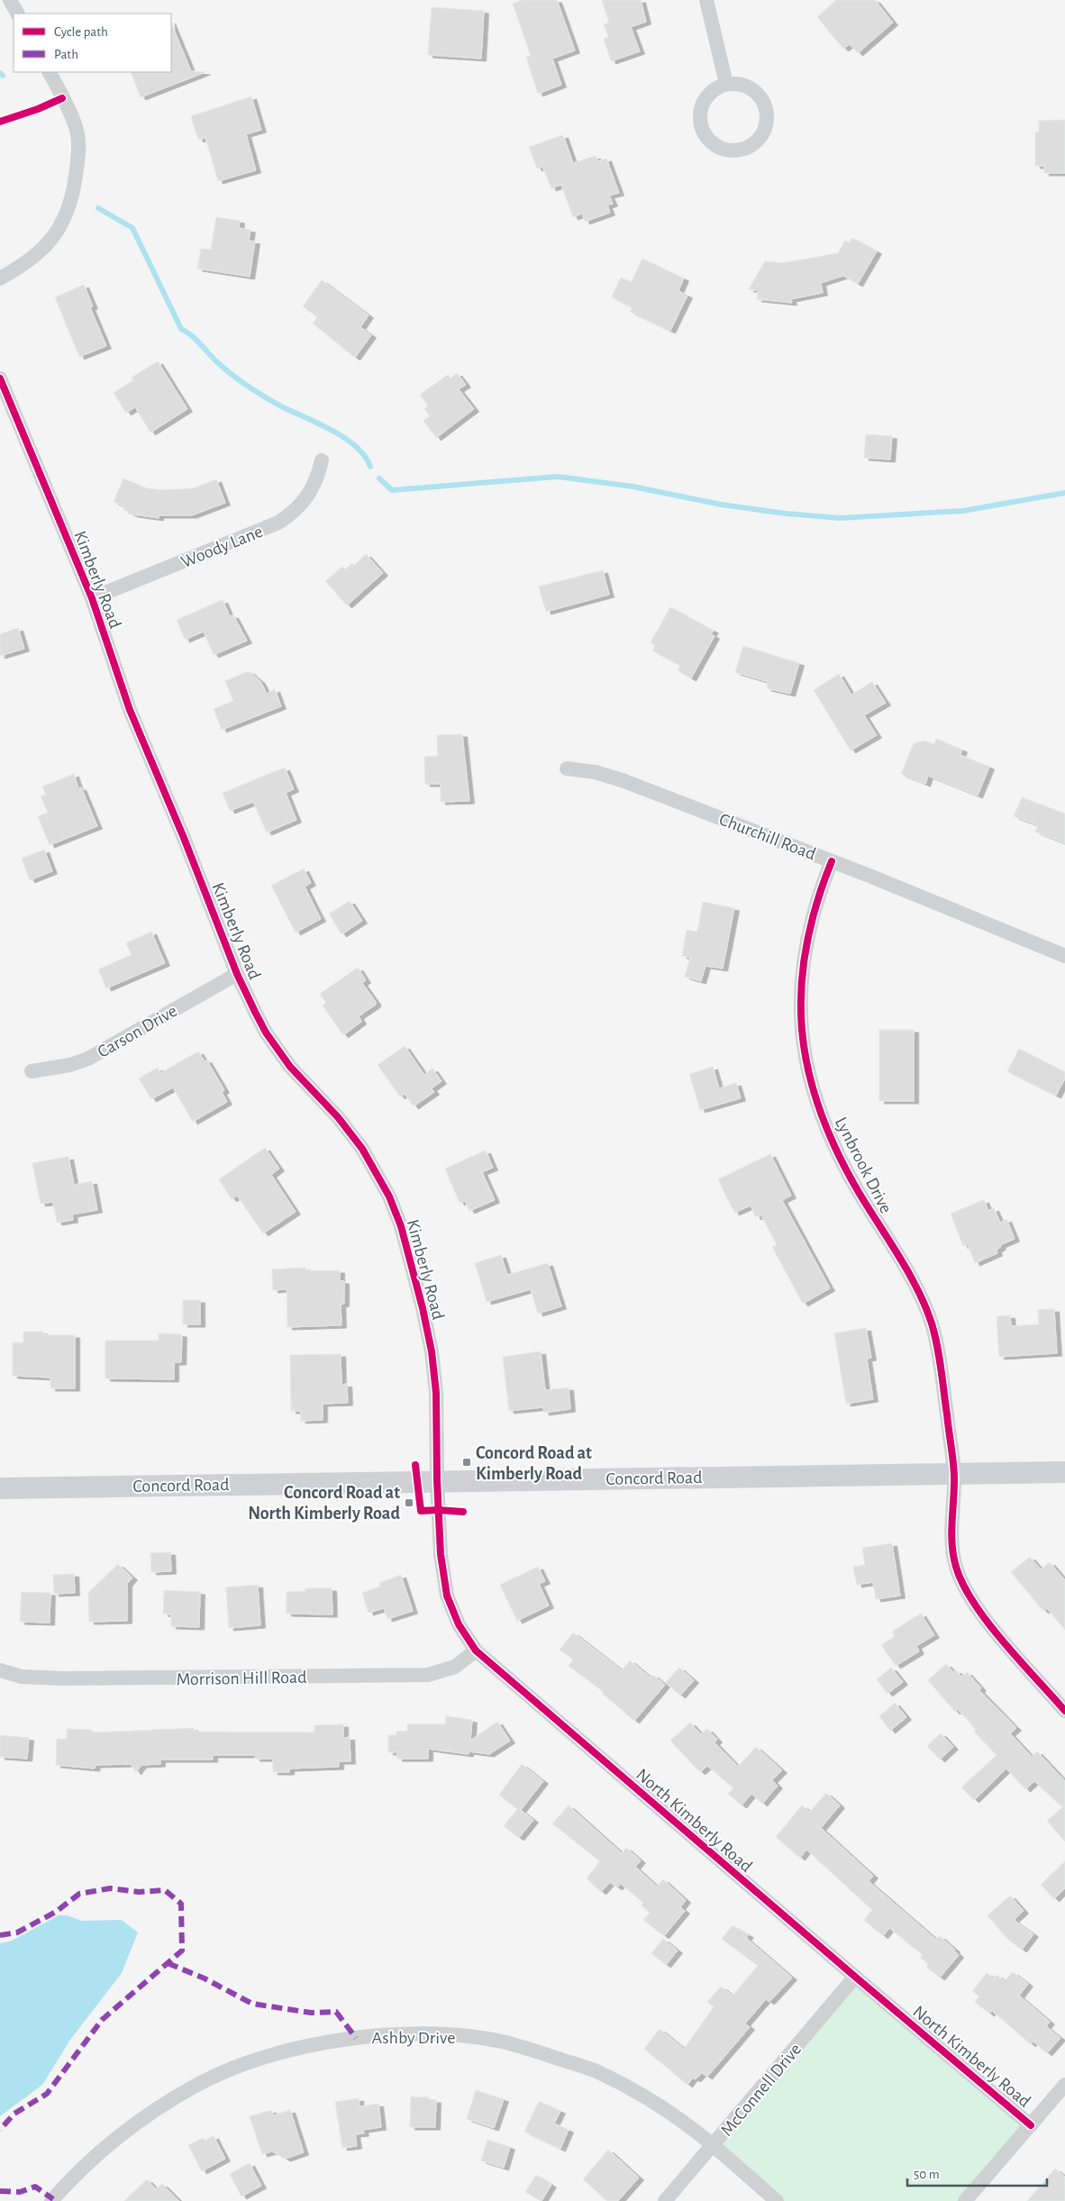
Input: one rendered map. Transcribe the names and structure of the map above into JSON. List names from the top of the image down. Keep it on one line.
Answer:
{"streets":{"main road":["Concord Road"],"street":["Woody Lane","Kimberly Road","Churchill Road","Carson Drive","Lynbrook Drive","Morrison Hill Road","North Kimberly Road","Ashby Drive","McConnell Drive"]},"crossings":[["Woody Lane","Kimberly Road"],["Kimberly Road","Carson Drive"],["Kimberly Road","Concord Road"],["Kimberly Road","North Kimberly Road"],["Churchill Road","Lynbrook Drive"],["Lynbrook Drive","Concord Road"],["Concord Road","North Kimberly Road"],["Morrison Hill Road","North Kimberly Road"],["North Kimberly Road","McConnell Drive"],["Ashby Drive","McConnell Drive"]],"places":{"transit":["Concord Road at Kimberly Road","Concord Road at North Kimberly Road"]},"legend":["Cycle path","Path"],"scale_bar":"50 m"}
